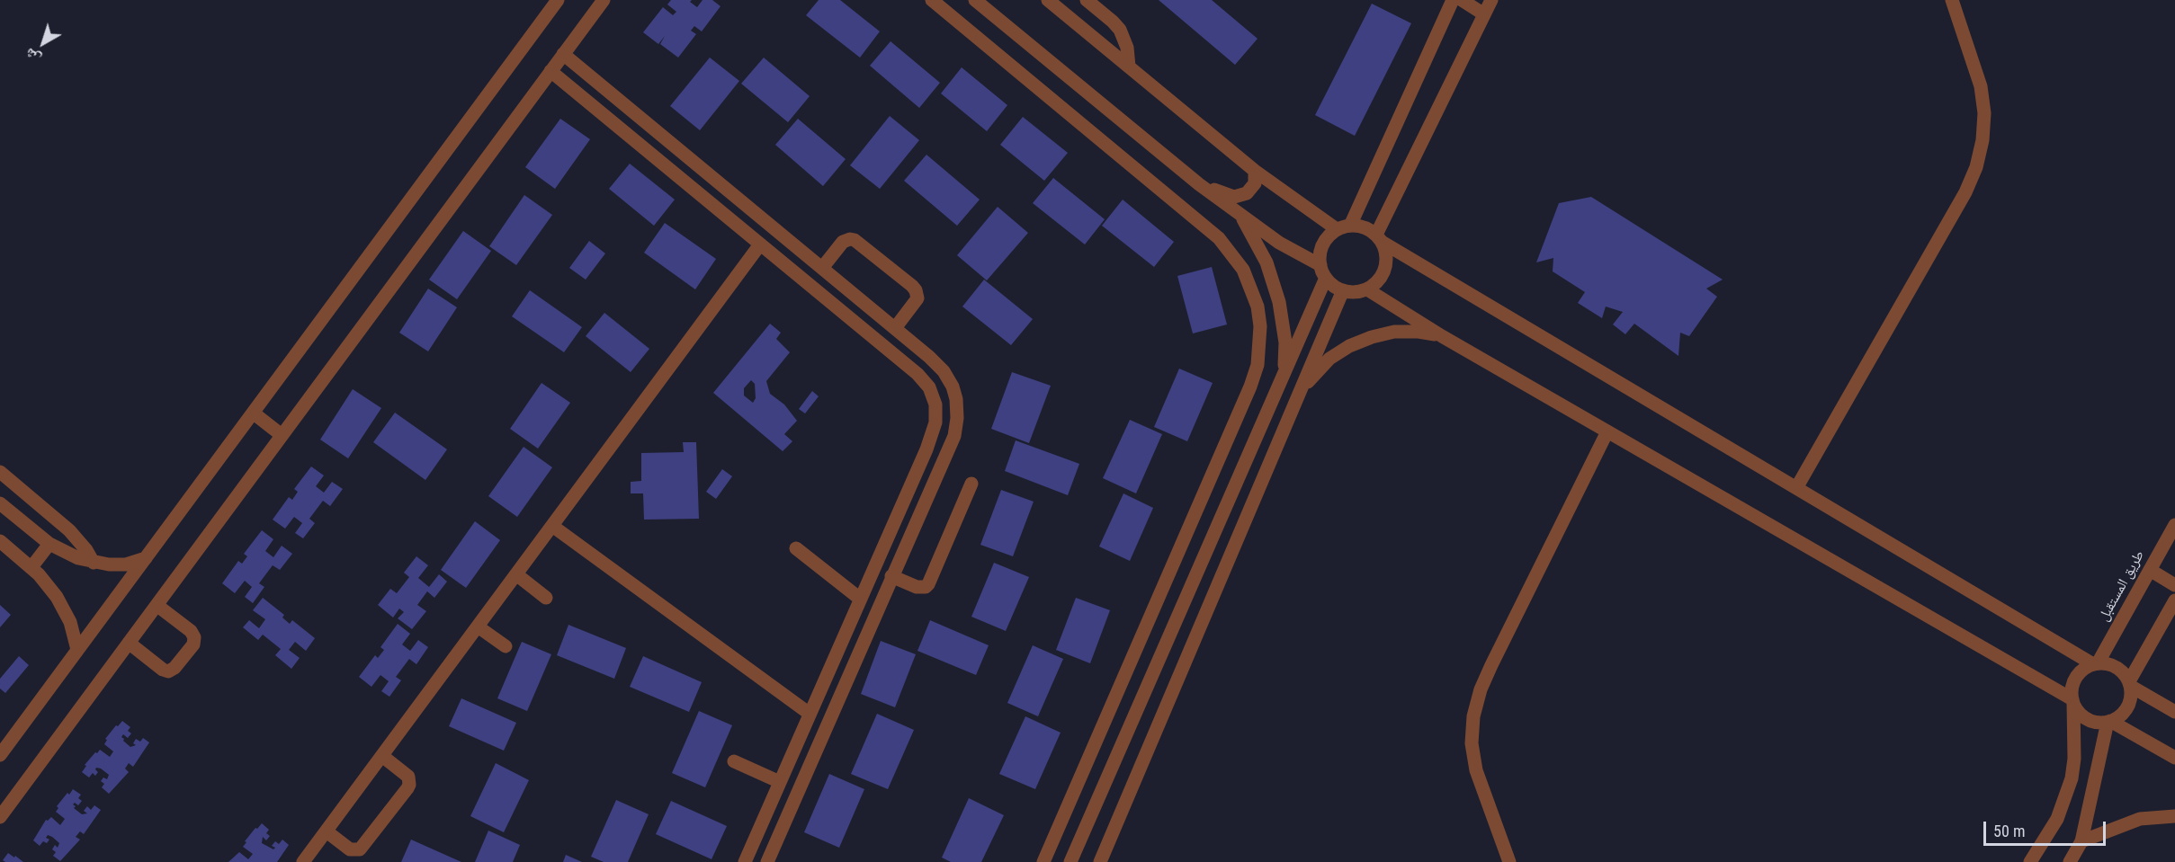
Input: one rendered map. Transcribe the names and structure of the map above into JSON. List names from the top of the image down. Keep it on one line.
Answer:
{"streets":{"street":["طريق المستقبل"]},"scale_bar":"50 m","north":"bottom left"}
